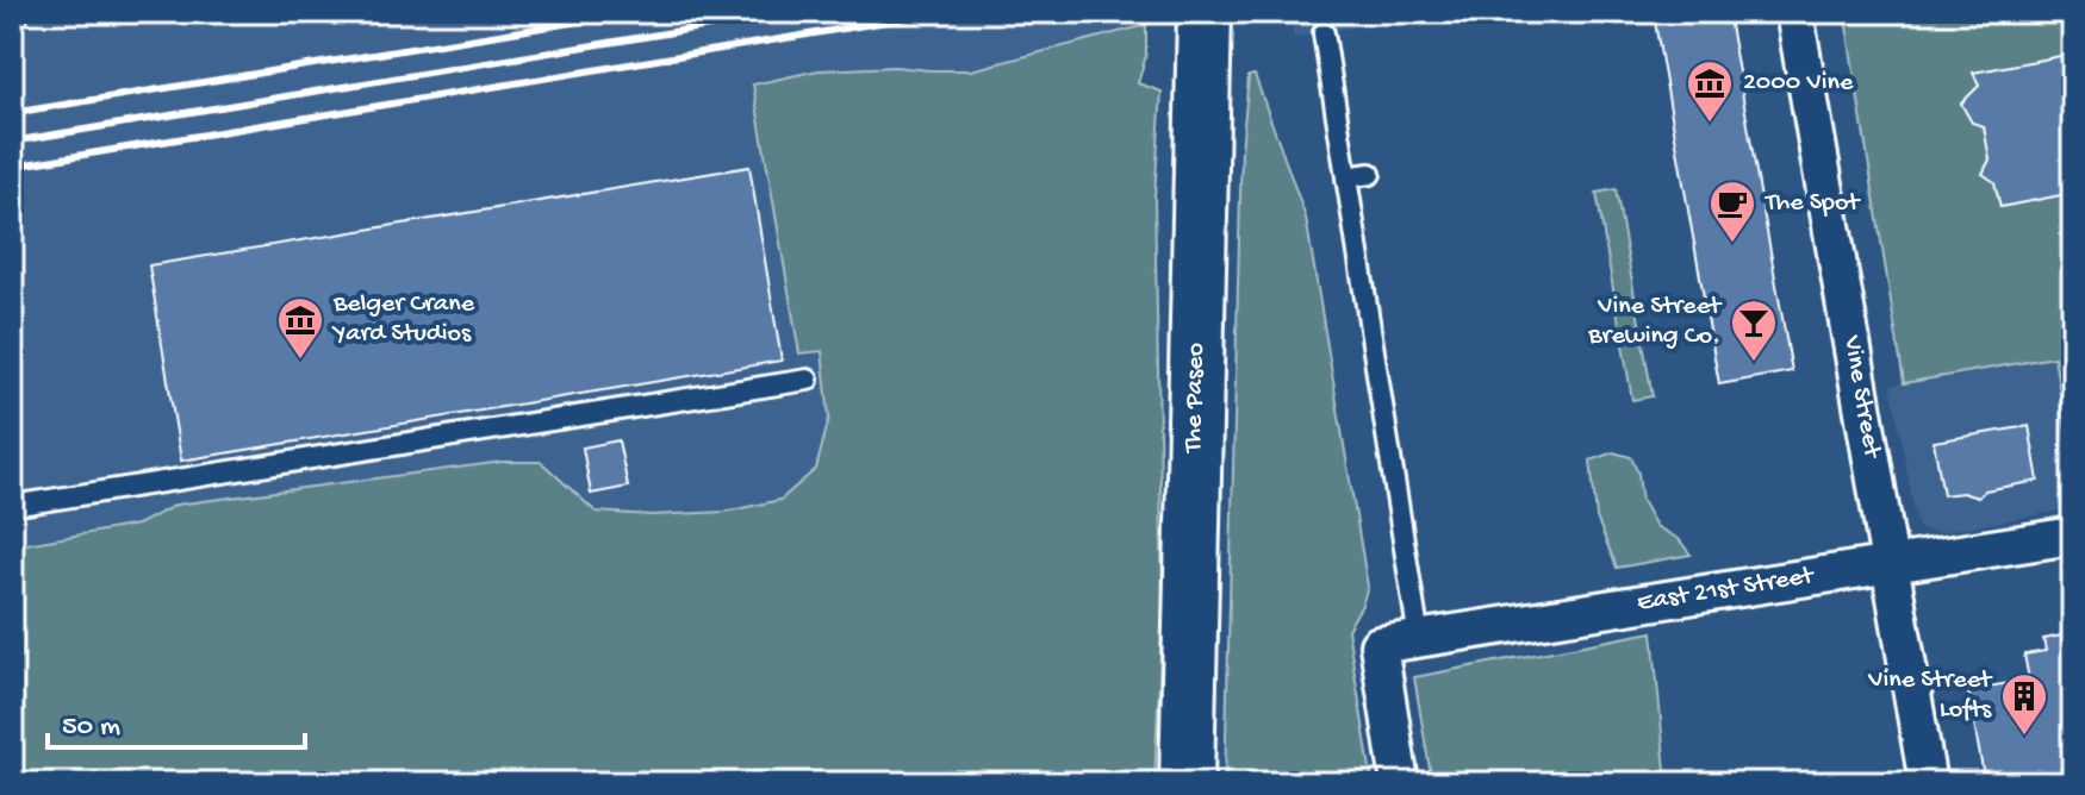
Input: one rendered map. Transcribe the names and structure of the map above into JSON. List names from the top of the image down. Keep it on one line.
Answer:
{"streets":{"main road":["The Paseo"],"street":["Vine Street","East 21st Street"]},"crossings":[["Vine Street","East 21st Street"]],"places":{"museum":["2000 Vine","Belger Crane Yard Studios"],"cafe":["The Spot"],"bar":["Vine Street Brewing Co."],"building":["Vine Street Lofts"]},"scale_bar":"50 m"}
